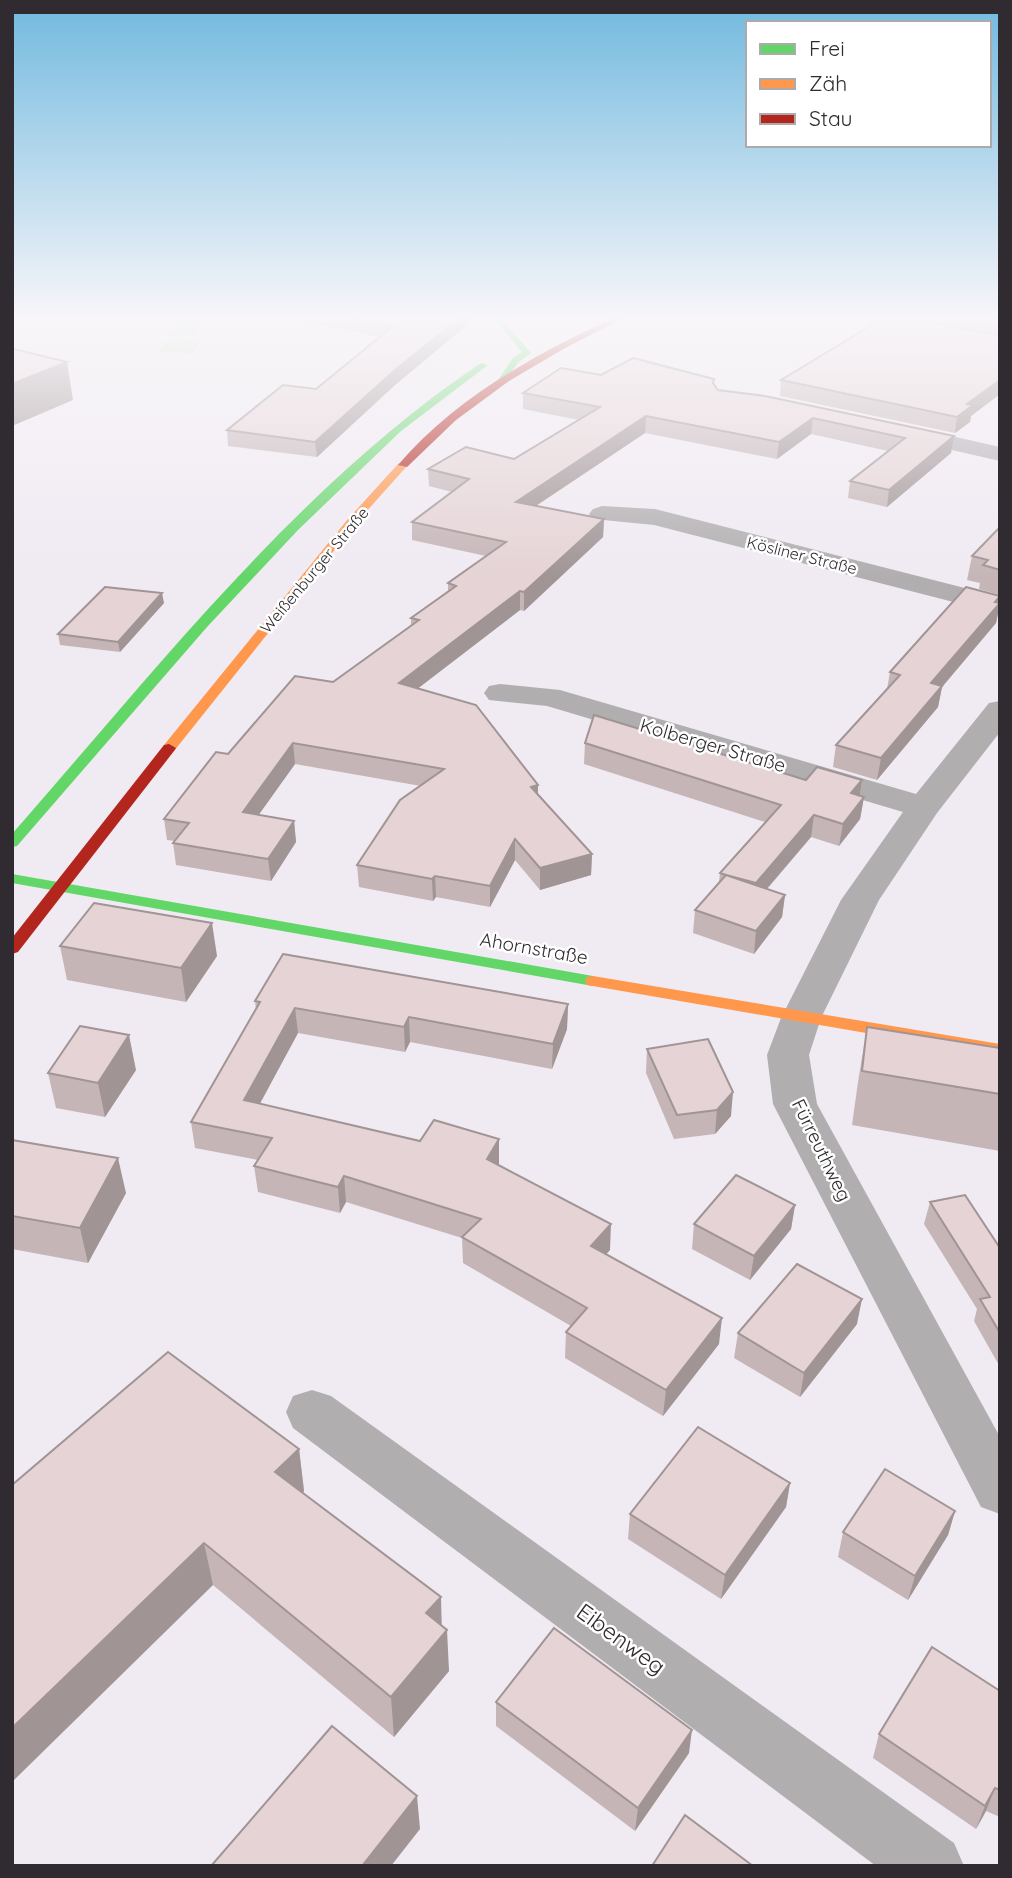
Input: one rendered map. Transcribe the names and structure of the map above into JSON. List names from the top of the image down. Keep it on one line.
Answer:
{"streets":{"main road":["Weißenburger Straße","Ahornstraße"],"street":["Kösliner Straße","Kolberger Straße","Fürreuthweg","Eibenweg"]},"crossings":[["Weißenburger Straße","Ahornstraße"],["Kolberger Straße","Fürreuthweg"],["Ahornstraße","Fürreuthweg"]],"legend":["Frei","Zäh","Stau"]}
